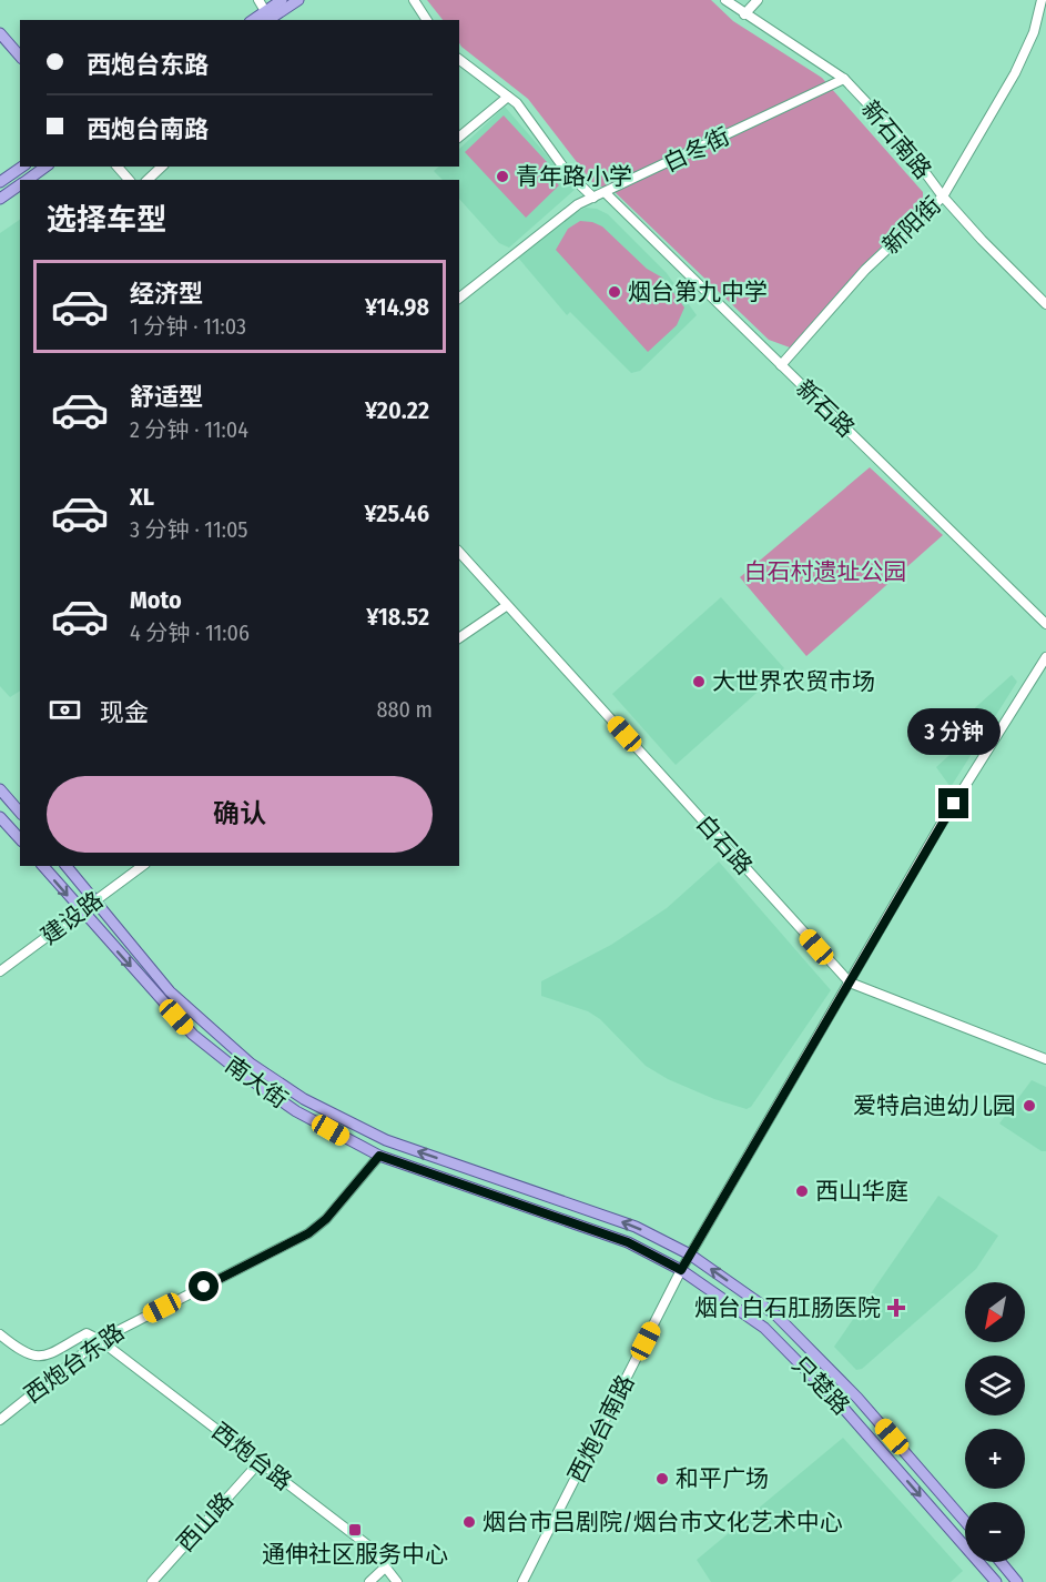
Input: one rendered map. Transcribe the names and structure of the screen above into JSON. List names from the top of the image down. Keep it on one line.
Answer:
{"streets":{"main road":["南大街","只楚路"],"street":["新石南路","白冬街","新阳街","新石路","白石路","建设路","西炮台东路","西炮台南路","西炮台路","西山路"]},"crossings":[["新石南路","白冬街"],["新石南路","新阳街"],["白冬街","新石路"],["新阳街","新石路"],["白石路","西炮台南路"],["建设路","南大街"],["南大街","西炮台东路"],["南大街","只楚路"],["南大街","西炮台南路"],["西炮台东路","西炮台路"],["只楚路","西炮台南路"],["西炮台路","西山路"]],"parks":["白石村遗址公园"],"places":{"other":["青年路小学","烟台第九中学","大世界农贸市场","爱特启迪幼儿园","西山华庭","和平广场","烟台市吕剧院/烟台市文化艺术中心"],"health":["烟台白石肛肠医院"],"transit":["通伸社区服务中心"]},"north":"bottom left","page":{"banner":["西炮台东路","西炮台南路"],"heading":"选择车型","list":[{"name":"经济型","note":"1 分钟 · 11:03","value":"¥14.98"},{"name":"舒适型","note":"2 分钟 · 11:04","value":"¥20.22"},{"name":"XL","note":"3 分钟 · 11:05","value":"¥25.46"},{"name":"Moto","note":"4 分钟 · 11:06","value":"¥18.52"}],"pay":["现金","880 m"],"bubble":"3 分钟","buttons":"确认","map_buttons":["+","−"]}}
